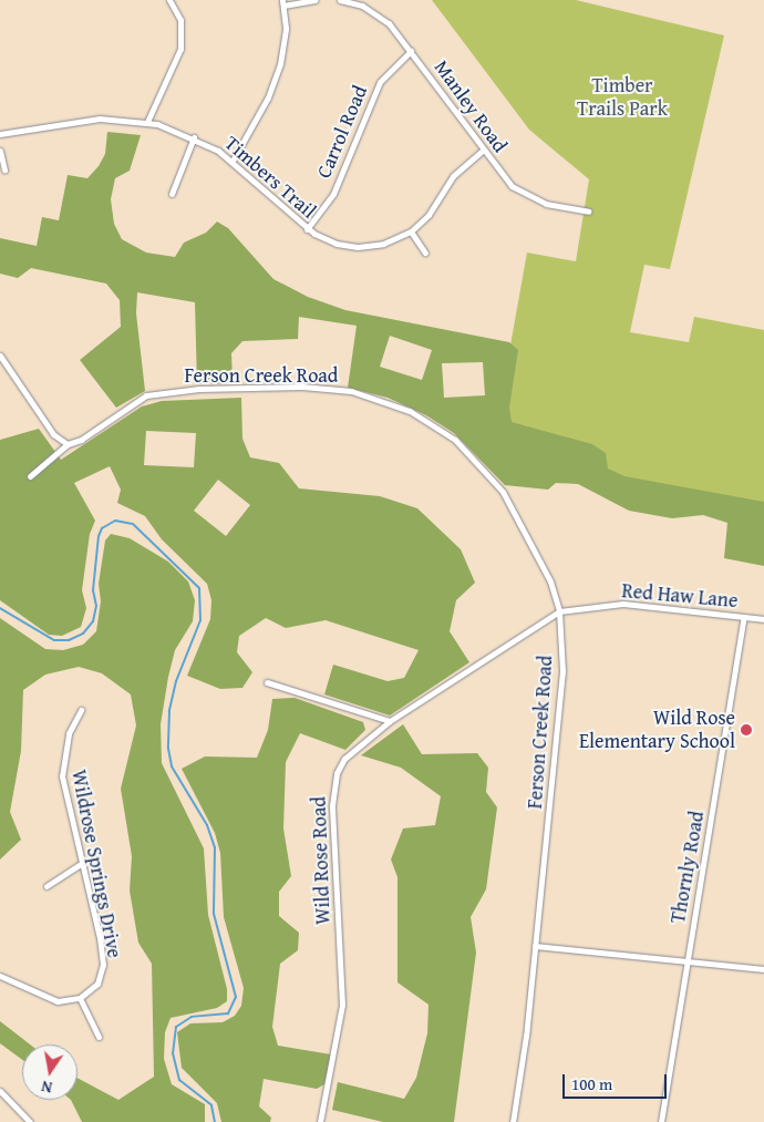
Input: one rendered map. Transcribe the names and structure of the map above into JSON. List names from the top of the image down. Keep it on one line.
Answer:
{"streets":{"street":["Manley Road","Carrol Road","Timbers Trail","Ferson Creek Road","Red Haw Lane","Wild Rose Road","Wildrose Springs Drive","Thornly Road"]},"crossings":[["Manley Road","Carrol Road"],["Manley Road","Timbers Trail"],["Carrol Road","Timbers Trail"],["Ferson Creek Road","Red Haw Lane"],["Ferson Creek Road","Wild Rose Road"],["Red Haw Lane","Wild Rose Road"],["Red Haw Lane","Thornly Road"]],"parks":["Timber Trails Park"],"places":["Wild Rose Elementary School"],"scale_bar":"100 m","north":"bottom"}
